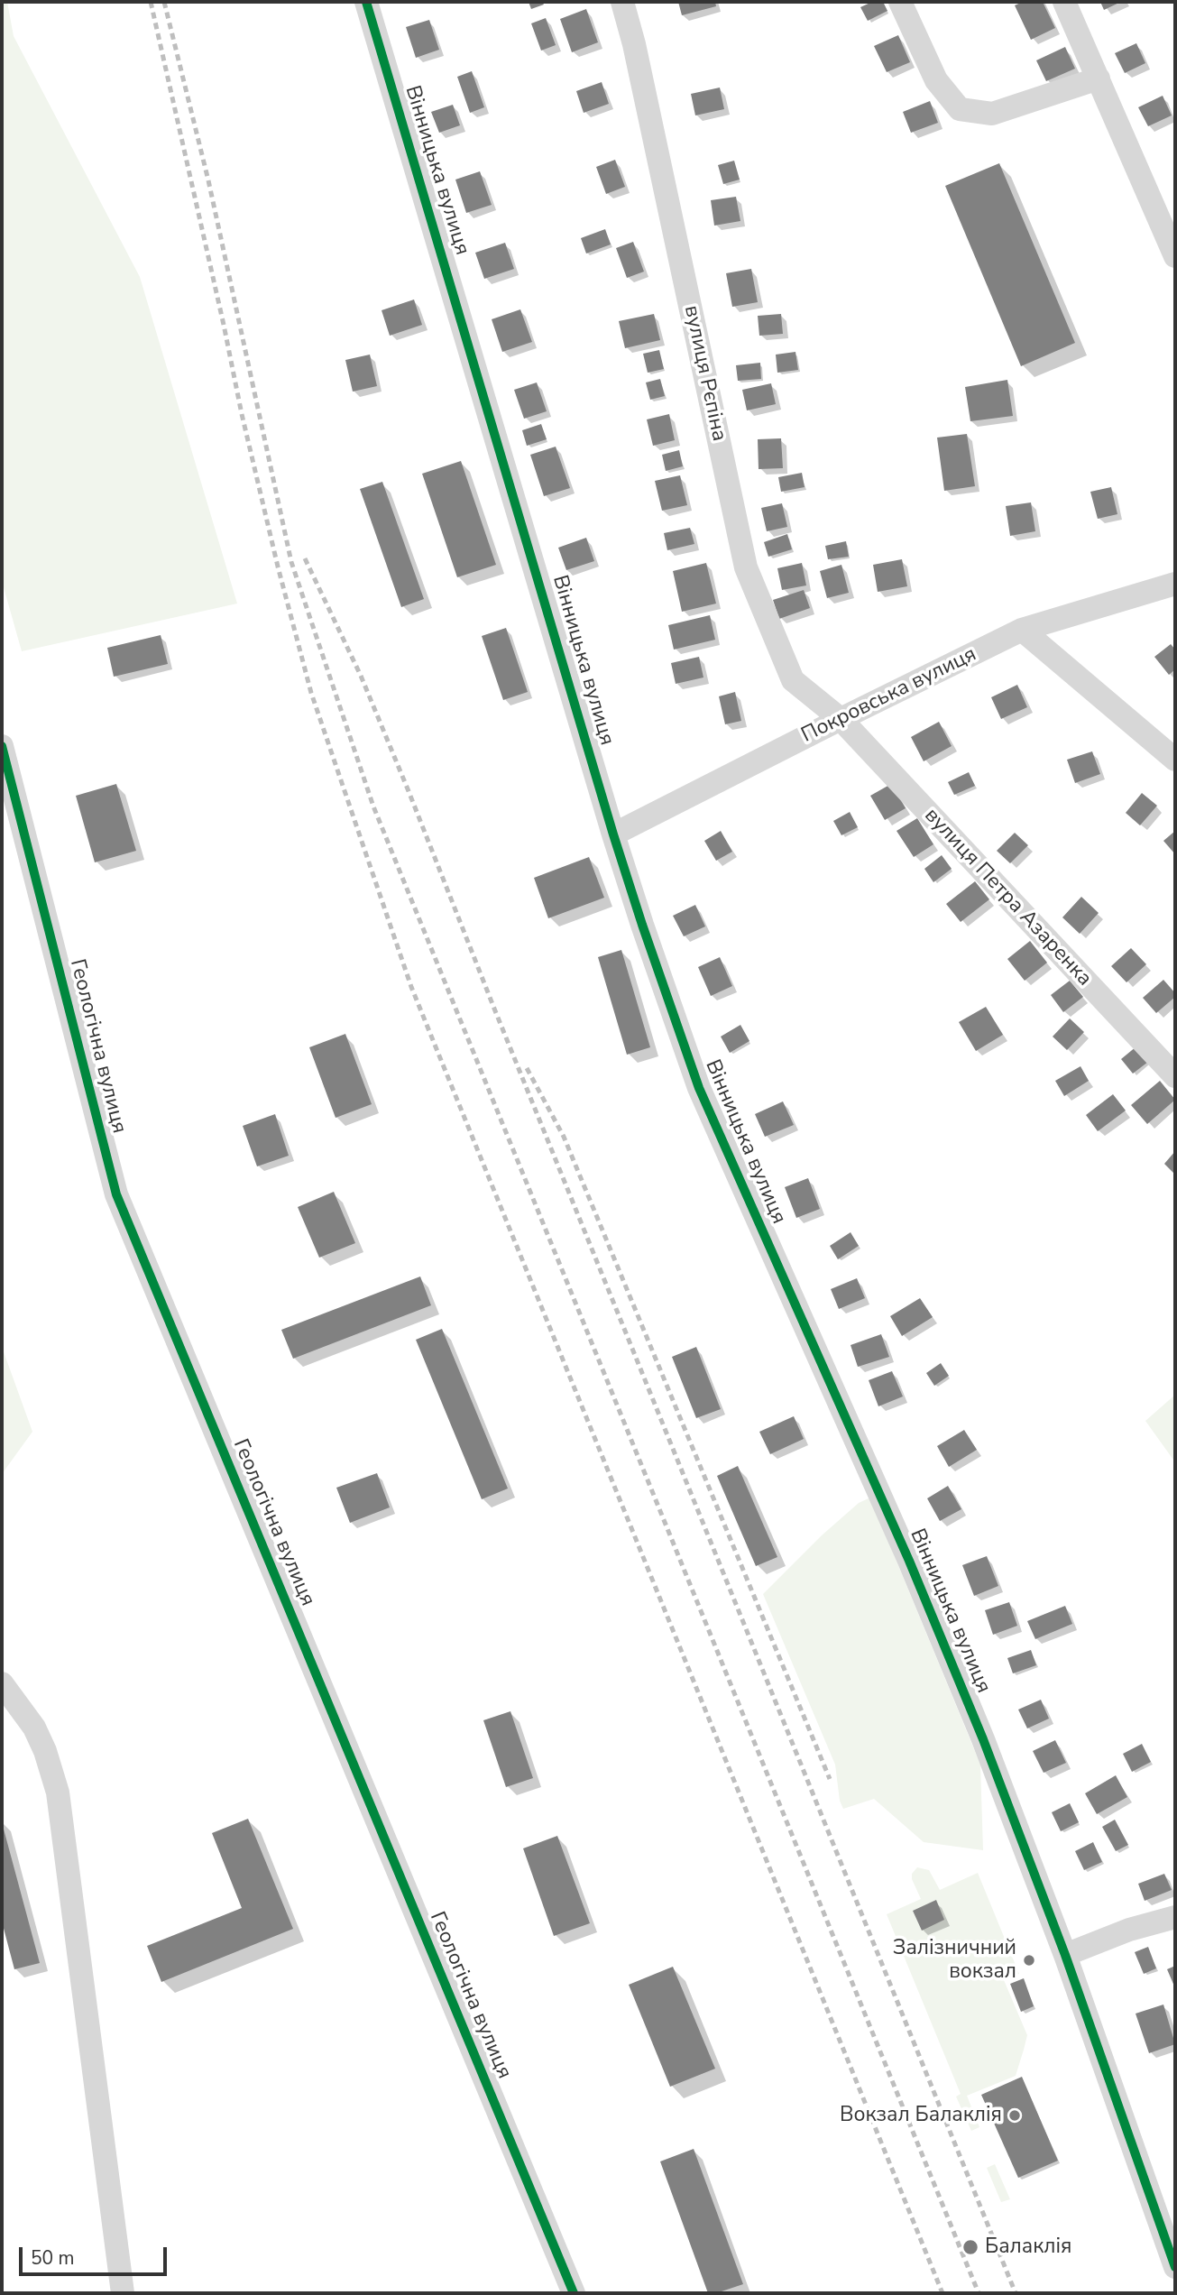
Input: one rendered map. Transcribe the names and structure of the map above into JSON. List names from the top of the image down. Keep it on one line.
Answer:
{"streets":{"street":["Вінницька вулиця","вулиця Рєпіна","Покровська вулиця","вулиця Петра Азаренка","Геологічна вулиця"]},"crossings":[["Вінницька вулиця","Покровська вулиця"],["вулиця Рєпіна","Покровська вулиця"],["вулиця Рєпіна","вулиця Петра Азаренка"],["Покровська вулиця","вулиця Петра Азаренка"]],"places":["Залізничний вокзал","Вокзал Балаклія","Балаклія"],"scale_bar":"50 m"}
